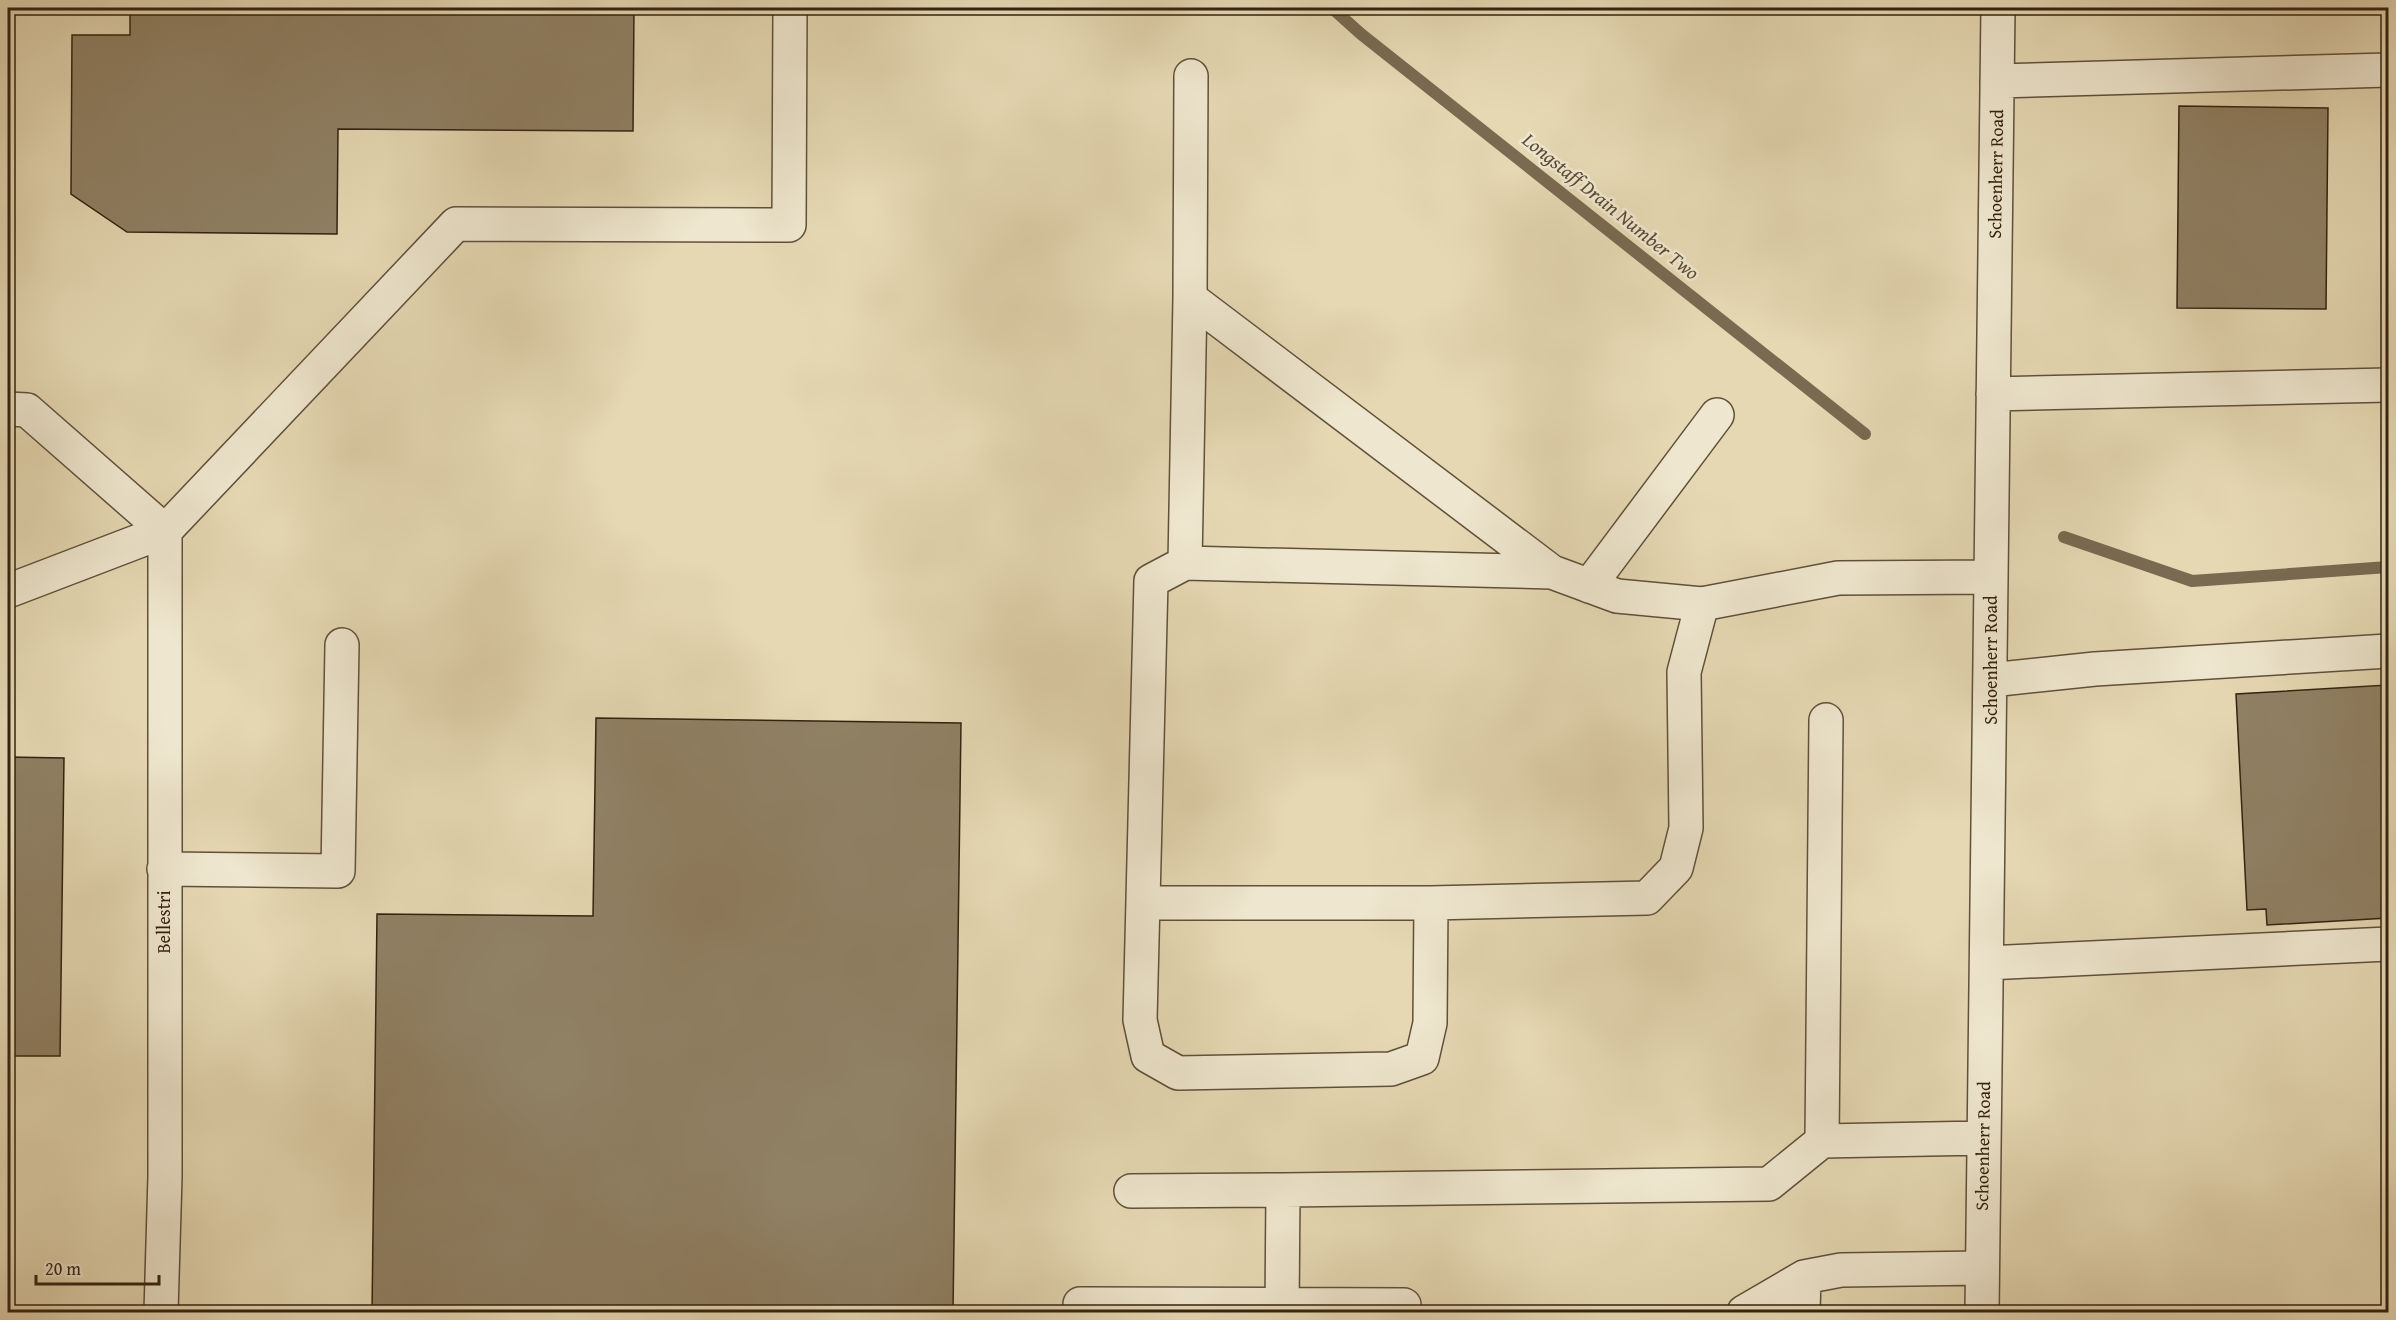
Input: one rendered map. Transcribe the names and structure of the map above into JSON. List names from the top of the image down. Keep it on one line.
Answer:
{"streets":{"street":["Schoenherr Road","Bellestri"]},"water":["Longstaff Drain Number Two"],"scale_bar":"20 m"}
